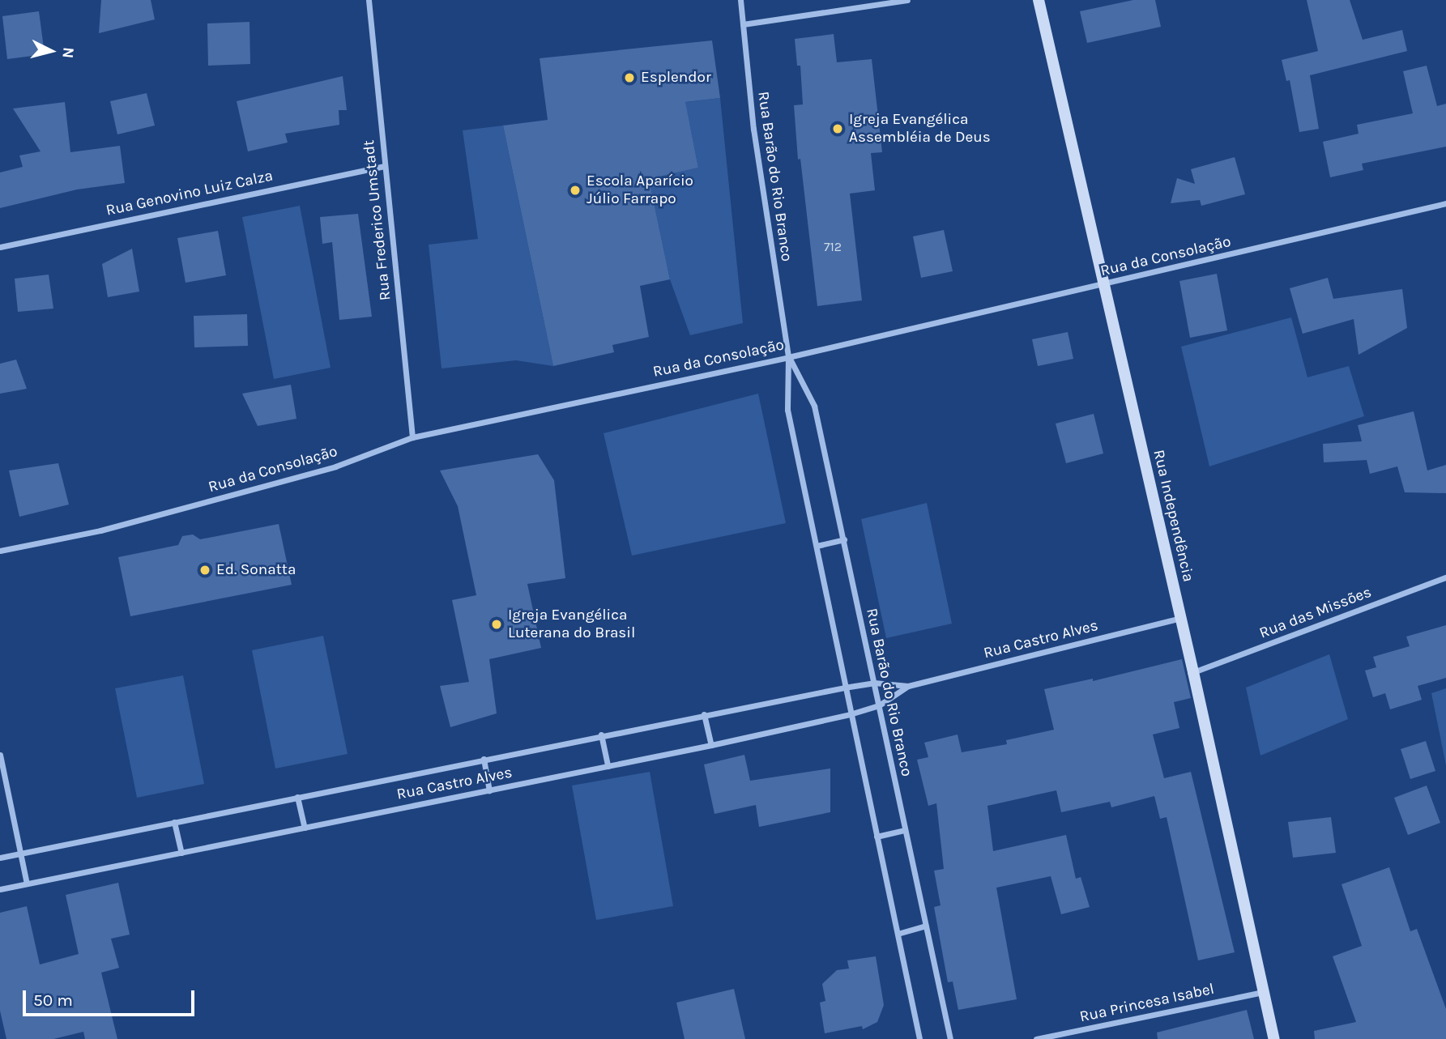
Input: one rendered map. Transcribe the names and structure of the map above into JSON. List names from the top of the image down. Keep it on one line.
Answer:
{"streets":{"street":["Rua Barão do Rio Branco","Rua Genovino Luiz Calza","Rua Frederico Umstadt","Rua da Consolação","Rua Independência","Rua das Missões","Rua Castro Alves","Rua Princesa Isabel"]},"crossings":[["Rua Barão do Rio Branco","Rua da Consolação"],["Rua Barão do Rio Branco","Rua Castro Alves"],["Rua Genovino Luiz Calza","Rua Frederico Umstadt"],["Rua Frederico Umstadt","Rua da Consolação"],["Rua da Consolação","Rua Independência"],["Rua Independência","Rua das Missões"],["Rua Independência","Rua Castro Alves"],["Rua Independência","Rua Princesa Isabel"]],"places":["Esplendor","Igreja Evangélica Assembléia de Deus","Escola Aparício Júlio Farrapo","Ed. Sonatta","Igreja Evangélica Luterana do Brasil"],"house_numbers":["712"],"scale_bar":"50 m","north":"right"}
